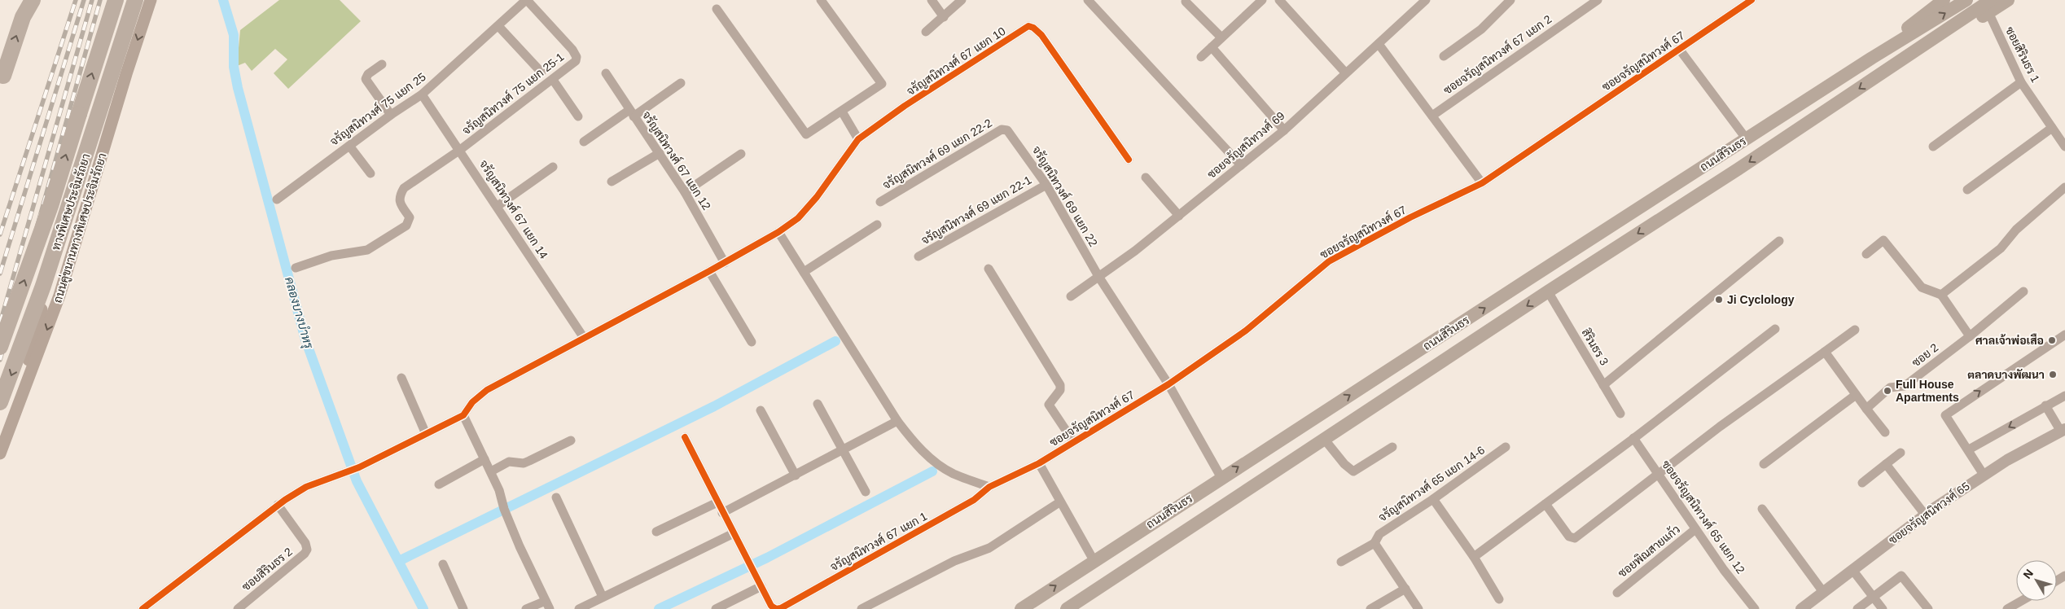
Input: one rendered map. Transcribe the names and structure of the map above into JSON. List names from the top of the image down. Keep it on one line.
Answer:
{"streets":{"highway":["ทางพิเศษประจิมรัถยา"],"main road":["ถนนสิรินธร","ถนนคู่ขนานทางพิเศษประจิมรัถยา"],"street":["ซอยจรัญสนิทวงศ์ 67 แยก 2","ซอยสิรินธร 1","จรัญสนิทวงศ์ 67 แยก 10","ซอยจรัญสนิทวงศ์ 67","จรัญสนิทวงศ์ 75 แยก 25-1","จรัญสนิทวงศ์ 75 แยก 25","ซอยจรัญสนิทวงศ์ 69","จรัญสนิทวงศ์ 69 แยก 22-2","จรัญสนิทวงศ์ 67 แยก 12","จรัญสนิทวงศ์ 69 แยก 22","จรัญสนิทวงศ์ 67 แยก 14","จรัญสนิทวงศ์ 69 แยก 22-1","สิรินธร 3","ซอย 2","จรัญสนิทวงศ์ 65 แยก 14-6","ซอยจรัญสนิทวงศ์ 65","ซอยจรัญสนิทวงศ์ 65 แยก 12","จรัญสนิทวงศ์ 67 แยก 1","ซอยพิณสายแก้ว","ซอยสิรินธร 2"]},"crossings":[["ซอยสิรินธร 1","ถนนสิรินธร"],["จรัญสนิทวงศ์ 67 แยก 10","จรัญสนิทวงศ์ 67 แยก 12"],["จรัญสนิทวงศ์ 67 แยก 10","จรัญสนิทวงศ์ 67 แยก 14"],["ซอยจรัญสนิทวงศ์ 67","จรัญสนิทวงศ์ 69 แยก 22"],["ซอยจรัญสนิทวงศ์ 67","จรัญสนิทวงศ์ 67 แยก 1"],["จรัญสนิทวงศ์ 75 แยก 25-1","จรัญสนิทวงศ์ 75 แยก 25"],["จรัญสนิทวงศ์ 75 แยก 25-1","จรัญสนิทวงศ์ 67 แยก 14"],["จรัญสนิทวงศ์ 75 แยก 25","จรัญสนิทวงศ์ 67 แยก 14"],["ซอยจรัญสนิทวงศ์ 69","จรัญสนิทวงศ์ 69 แยก 22"],["จรัญสนิทวงศ์ 69 แยก 22-2","จรัญสนิทวงศ์ 69 แยก 22"],["ถนนสิรินธร","จรัญสนิทวงศ์ 69 แยก 22"],["ถนนสิรินธร","สิรินธร 3"],["จรัญสนิทวงศ์ 69 แยก 22","จรัญสนิทวงศ์ 69 แยก 22-1"],["ซอยจรัญสนิทวงศ์ 65 แยก 12","ซอยพิณสายแก้ว"]],"water":["คลองบางบำหรุ"],"places":["Ji Cyclology","ศาลเจ้าพ่อเสือ","ตลาดบางพัฒนา","Full House Apartments"],"north":"top left"}
